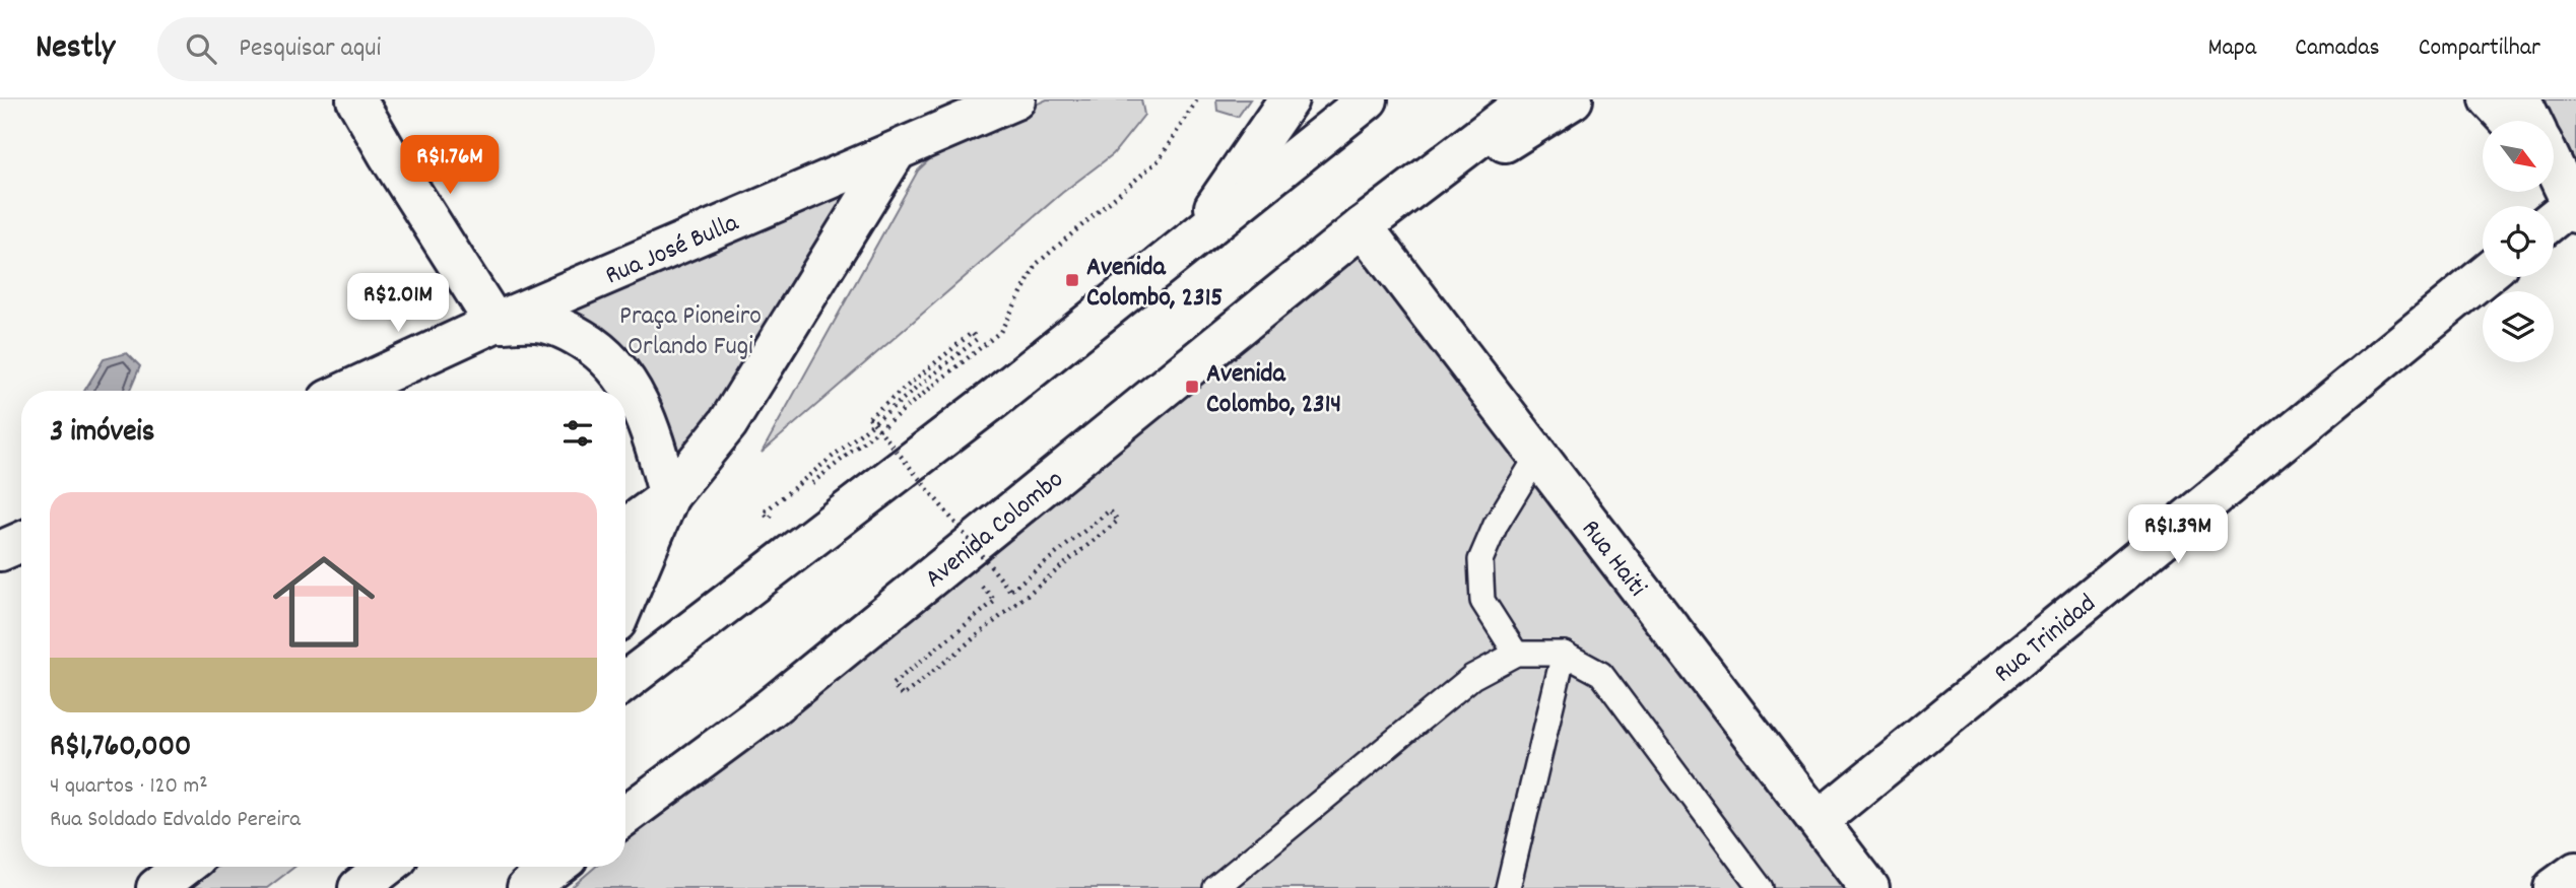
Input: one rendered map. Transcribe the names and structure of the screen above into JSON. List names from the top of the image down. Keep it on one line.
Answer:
{"streets":{"street":["Rua José Bulla","Avenida Colombo","Rua Haiti","Rua Trinidad"]},"crossings":[["Avenida Colombo","Rua Haiti"],["Rua Haiti","Rua Trinidad"]],"parks":["Praça Pioneiro Orlando Fugi"],"places":{"transit":["Avenida Colombo, 2315","Avenida Colombo, 2314"]},"north":"bottom right","page":{"header":"Nestly","search":"Pesquisar aqui","nav":["Mapa","Camadas","Compartilhar"],"price":["R$1.76M","R$2.01M","R$1.39M"],"heading":"3 imóveis","list":[{"name":"R$1,760,000","note":"4 quartos · 120 m² · Rua Soldado Edvaldo Pereira"}]}}
